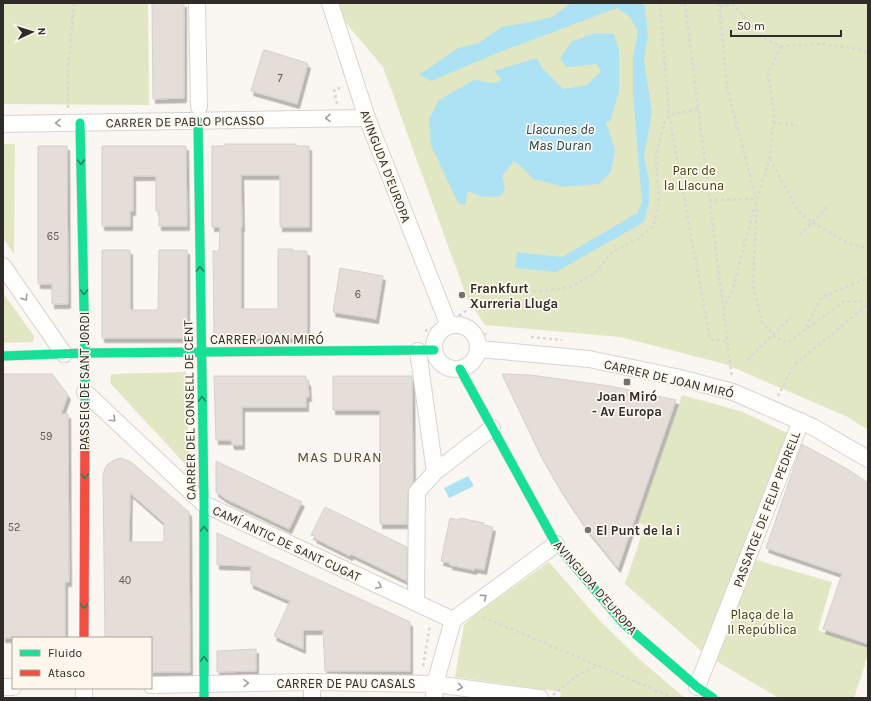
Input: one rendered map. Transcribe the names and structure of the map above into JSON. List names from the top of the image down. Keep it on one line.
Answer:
{"streets":{"street":["CARRER DE PABLO PICASSO","AVINGUDA D'EUROPA","CARRER JOAN MIRÓ","CARRER DE JOAN MIRÓ","PASSEIG DE SANT JORDI","CARRER DEL CONSELL DE CENT","PASSATGE DE FELIP PEDRELL","CAMÍ ANTIC DE SANT CUGAT","CARRER DE PAU CASALS"]},"crossings":[["CARRER DE PABLO PICASSO","AVINGUDA D'EUROPA"],["CARRER DE PABLO PICASSO","PASSEIG DE SANT JORDI"],["CARRER DE PABLO PICASSO","CARRER DEL CONSELL DE CENT"],["AVINGUDA D'EUROPA","CARRER JOAN MIRÓ"],["AVINGUDA D'EUROPA","CARRER DE JOAN MIRÓ"],["AVINGUDA D'EUROPA","PASSATGE DE FELIP PEDRELL"],["CARRER JOAN MIRÓ","CARRER DE JOAN MIRÓ"],["CARRER JOAN MIRÓ","PASSEIG DE SANT JORDI"],["CARRER JOAN MIRÓ","CARRER DEL CONSELL DE CENT"],["CARRER DE JOAN MIRÓ","PASSATGE DE FELIP PEDRELL"],["PASSEIG DE SANT JORDI","CAMÍ ANTIC DE SANT CUGAT"],["CARRER DEL CONSELL DE CENT","CAMÍ ANTIC DE SANT CUGAT"],["CARRER DEL CONSELL DE CENT","CARRER DE PAU CASALS"]],"one_way":["CARRER DE PABLO PICASSO","PASSEIG DE SANT JORDI","CARRER DEL CONSELL DE CENT","CAMÍ ANTIC DE SANT CUGAT","CARRER DE PAU CASALS"],"districts":["MAS DURAN"],"water":["Llacunes de Mas Duran"],"parks":["Parc de la Llacuna","Plaça de la II República"],"places":{"other":["Frankfurt Xurreria Lluga","El Punt de la i"],"transit":["Joan Miró - Av Europa"]},"house_numbers":["7","65","6","59","52","40"],"legend":["Fluido","Atasco"],"scale_bar":"50 m","north":"right"}
